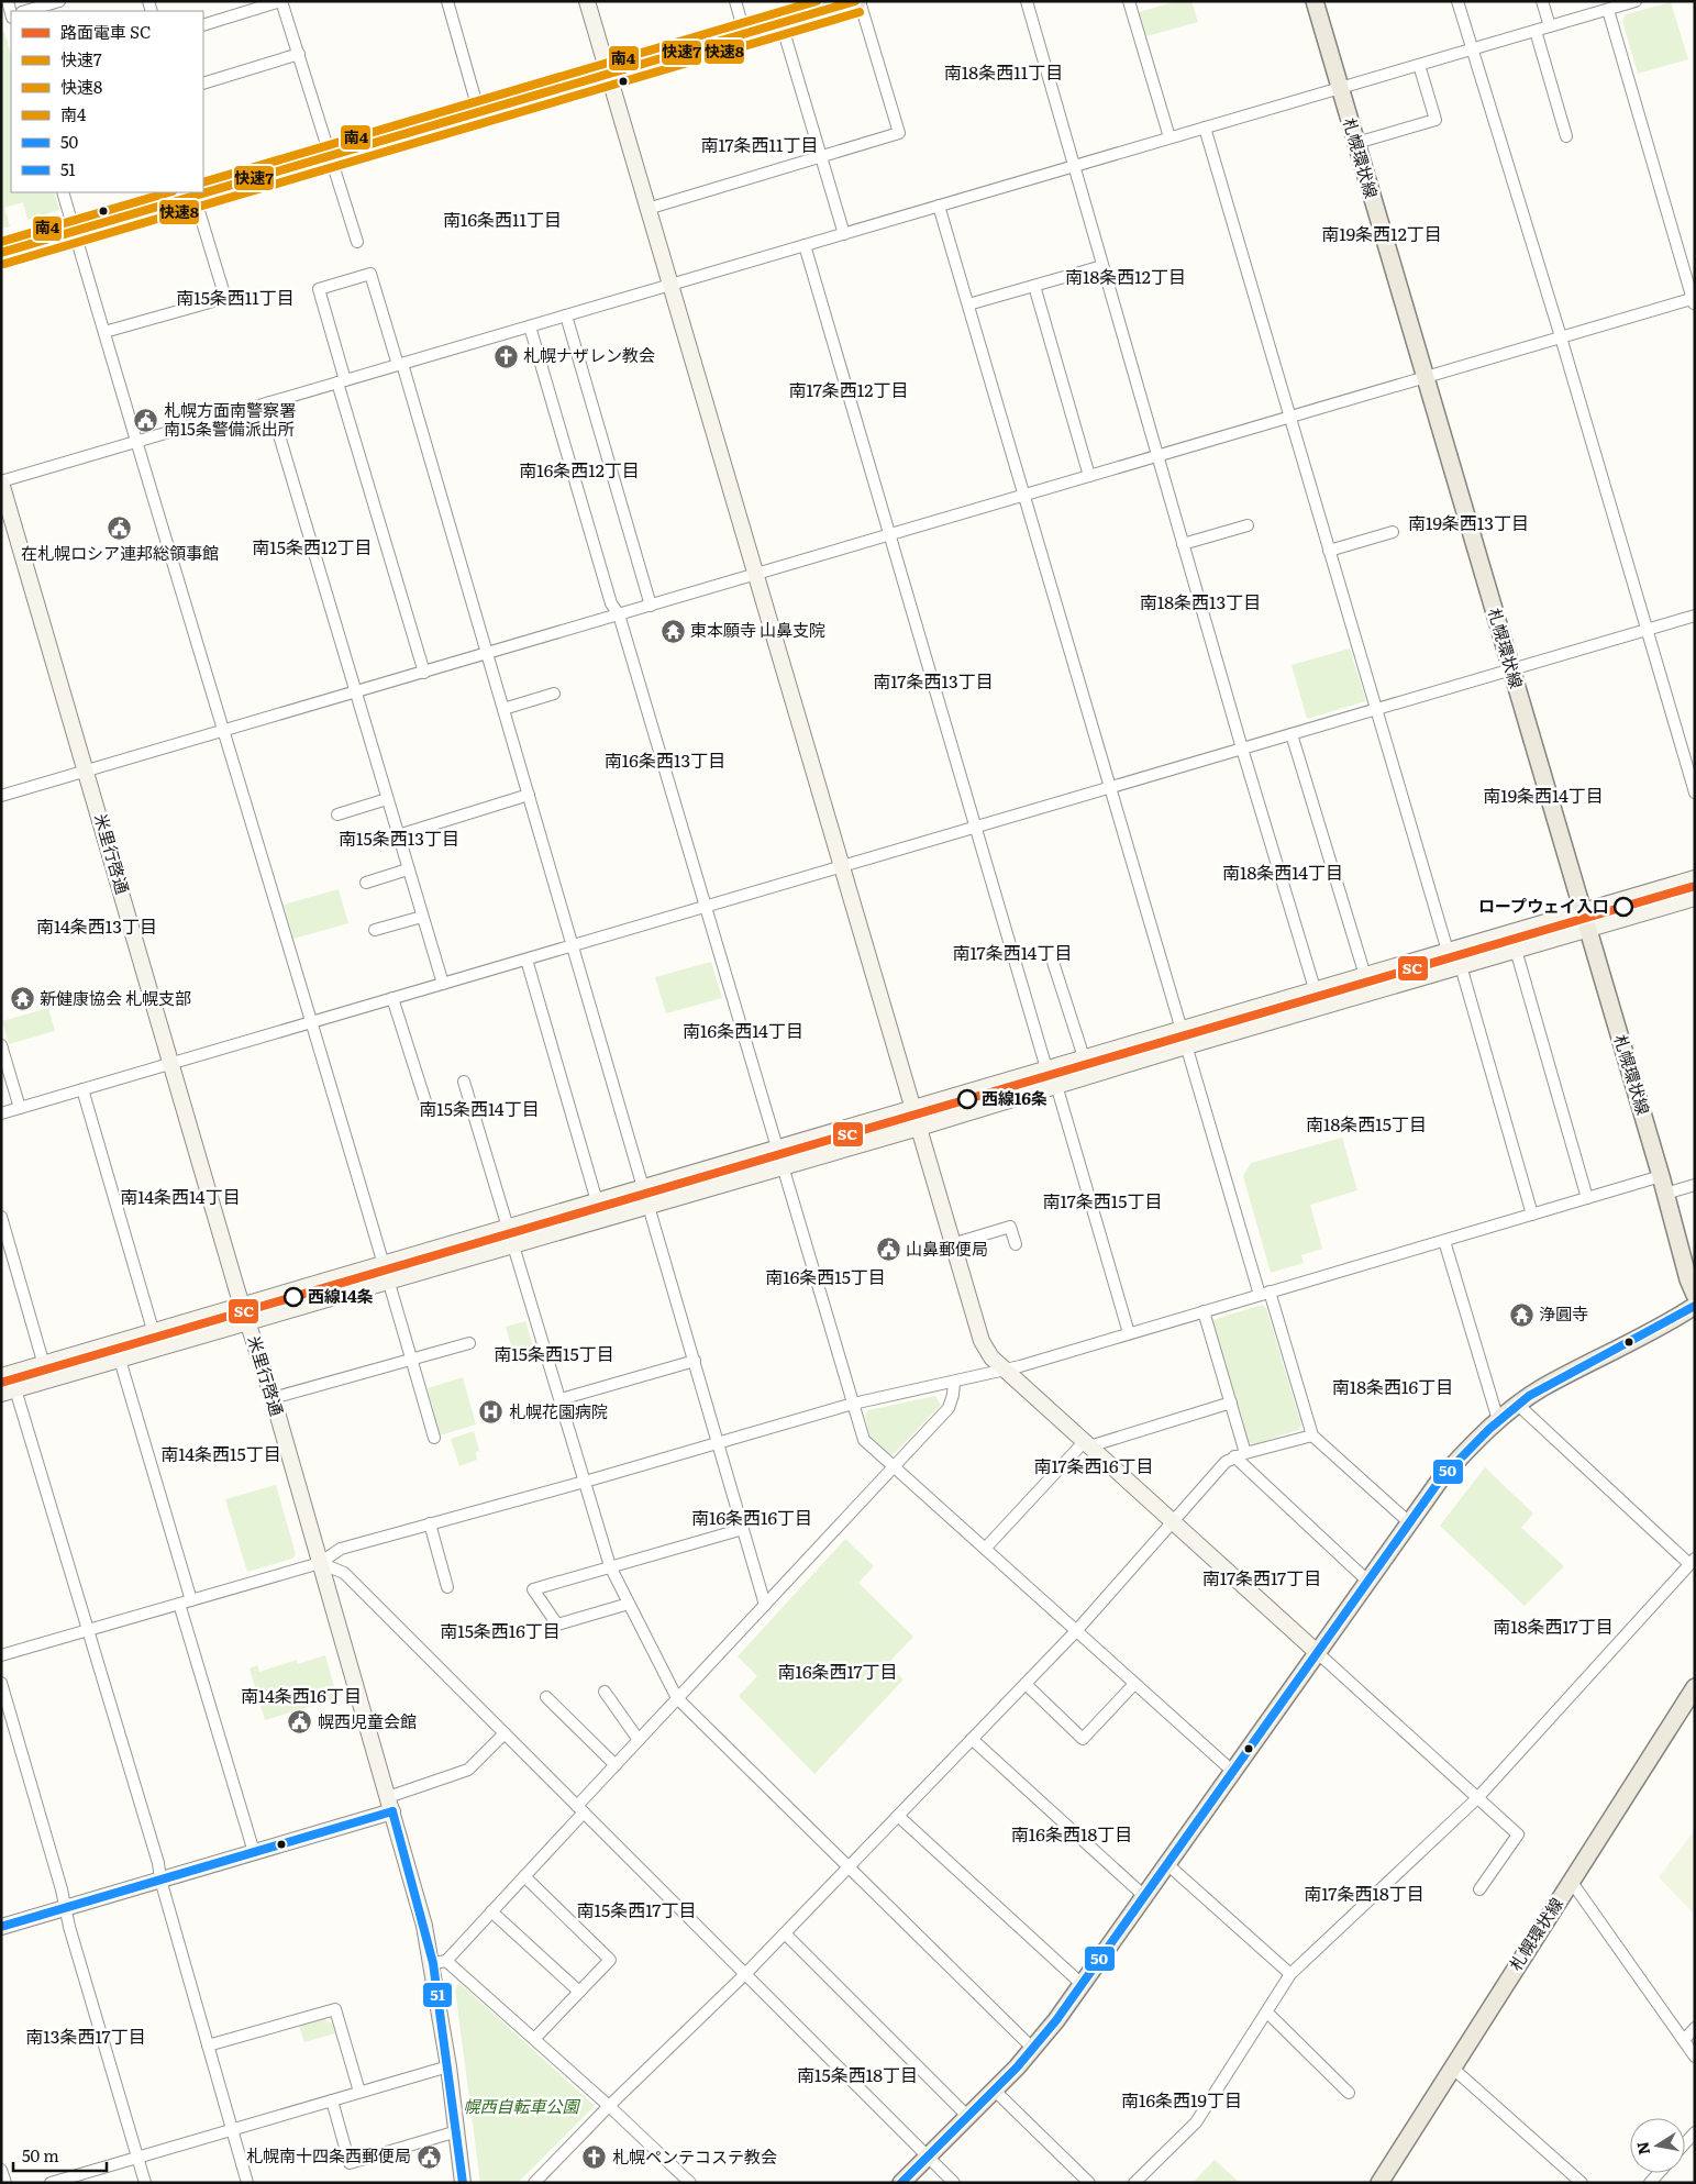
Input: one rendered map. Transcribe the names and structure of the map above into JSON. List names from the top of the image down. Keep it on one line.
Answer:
{"streets":{"main road":["札幌環状線"],"street":["米里行啓通"]},"districts":["南18条西11丁目","南17条西11丁目","南16条西11丁目","南19条西12丁目","南18条西12丁目","南15条西11丁目","南17条西12丁目","南16条西12丁目","南19条西13丁目","南15条西12丁目","南18条西13丁目","南17条西13丁目","南16条西13丁目","南19条西14丁目","南15条西13丁目","南18条西14丁目","南14条西13丁目","南17条西14丁目","南16条西14丁目","南15条西14丁目","南18条西15丁目","南14条西14丁目","南17条西15丁目","南16条西15丁目","南15条西15丁目","南18条西16丁目","南14条西15丁目","南17条西16丁目","南16条西16丁目","南17条西17丁目","南18条西17丁目","南15条西16丁目","南16条西17丁目","南14条西16丁目","南16条西18丁目","南17条西18丁目","南15条西17丁目","南13条西17丁目","南15条西18丁目","南16条西19丁目"],"parks":["幌西自転車公園"],"places":{"church":["札幌ナザレン教会","札幌ペンテコステ教会"],"public building":["札幌方面南警察署 南15条警備派出所","在札幌ロシア連邦総領事館","山鼻郵便局","幌西児童会館","札幌南十四条西郵便局"],"temple":["東本願寺 山鼻支院","新健康協会 札幌支部","浄圓寺"],"other":["ロープウェイ入口","西線16条","西線14条"],"hospital":["札幌花園病院"]},"lines":["transit line 快速7","transit line 南4","transit line 快速8","tram line SC","transit line 50","transit line 51"],"legend":["路面電車 SC","快速7","快速8","南4","50","51"],"scale_bar":"50 m","north":"left"}
